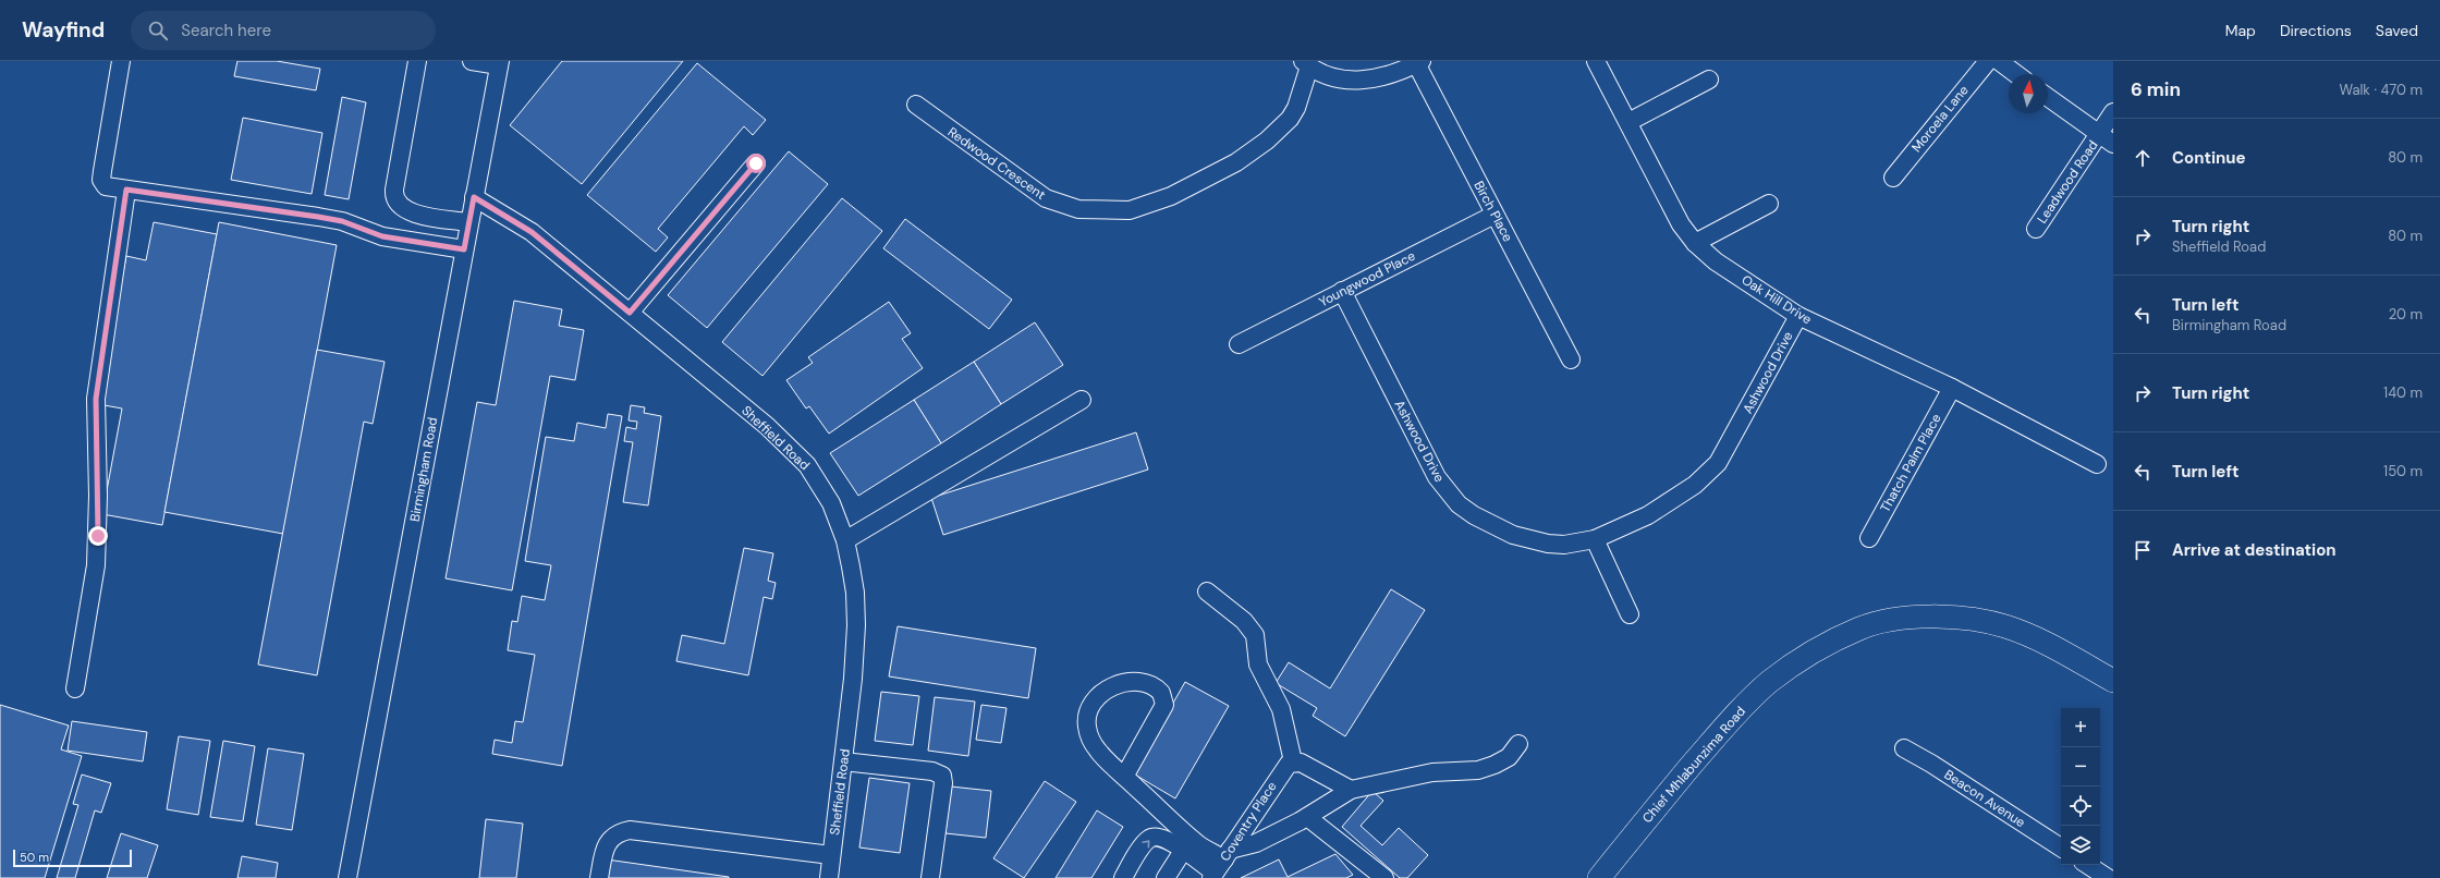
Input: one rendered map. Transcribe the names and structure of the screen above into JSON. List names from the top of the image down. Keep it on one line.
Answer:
{"streets":{"main road":["Chief Mhlabunzima Road"],"street":["Moroela Lane","Redwood Crescent","Leadwood Road","Birch Place","Youngwood Place","Oak Hill Drive","Ashwood Drive","Sheffield Road","Thatch Palm Place","Birmingham Road","Beacon Avenue","Coventry Place"]},"crossings":[["Birch Place","Youngwood Place"],["Youngwood Place","Ashwood Drive"],["Oak Hill Drive","Ashwood Drive"],["Oak Hill Drive","Thatch Palm Place"],["Sheffield Road","Birmingham Road"]],"scale_bar":"50 m","north":"top","page":{"header":"Wayfind","search":"Search here","nav":["Map","Directions","Saved"],"heading":["6 min","Walk · 470 m"],"list":[["Continue","80 m"],["Turn right","Sheffield Road","80 m"],["Turn left","Birmingham Road","20 m"],["Turn right","140 m"],["Turn left","150 m"],"Arrive at destination"],"map_buttons":["+","−"],"scale":"50 m"}}
